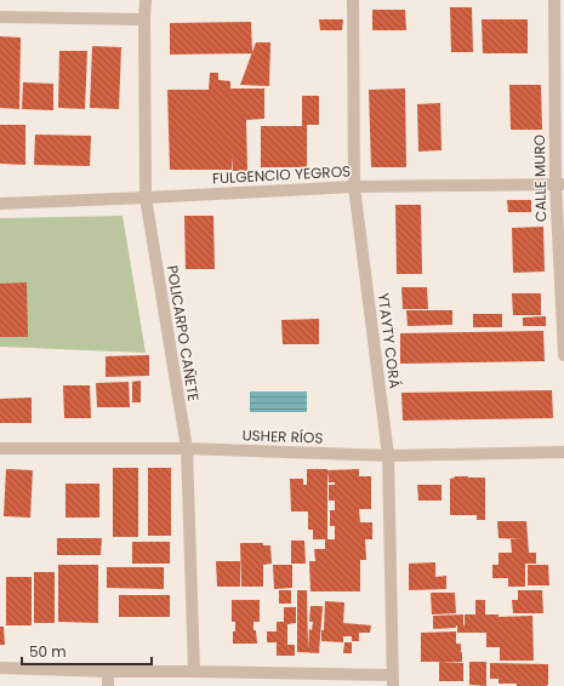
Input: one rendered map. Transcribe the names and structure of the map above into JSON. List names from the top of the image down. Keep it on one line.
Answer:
{"streets":{"street":["FULGENCIO YEGROS","CALLE MURO","POLICARPO CAÑETE","YTAYTY CORÁ","USHER RÍOS"]},"crossings":[["FULGENCIO YEGROS","CALLE MURO"],["FULGENCIO YEGROS","POLICARPO CAÑETE"],["FULGENCIO YEGROS","YTAYTY CORÁ"],["POLICARPO CAÑETE","USHER RÍOS"],["YTAYTY CORÁ","USHER RÍOS"]],"scale_bar":"50 m"}
